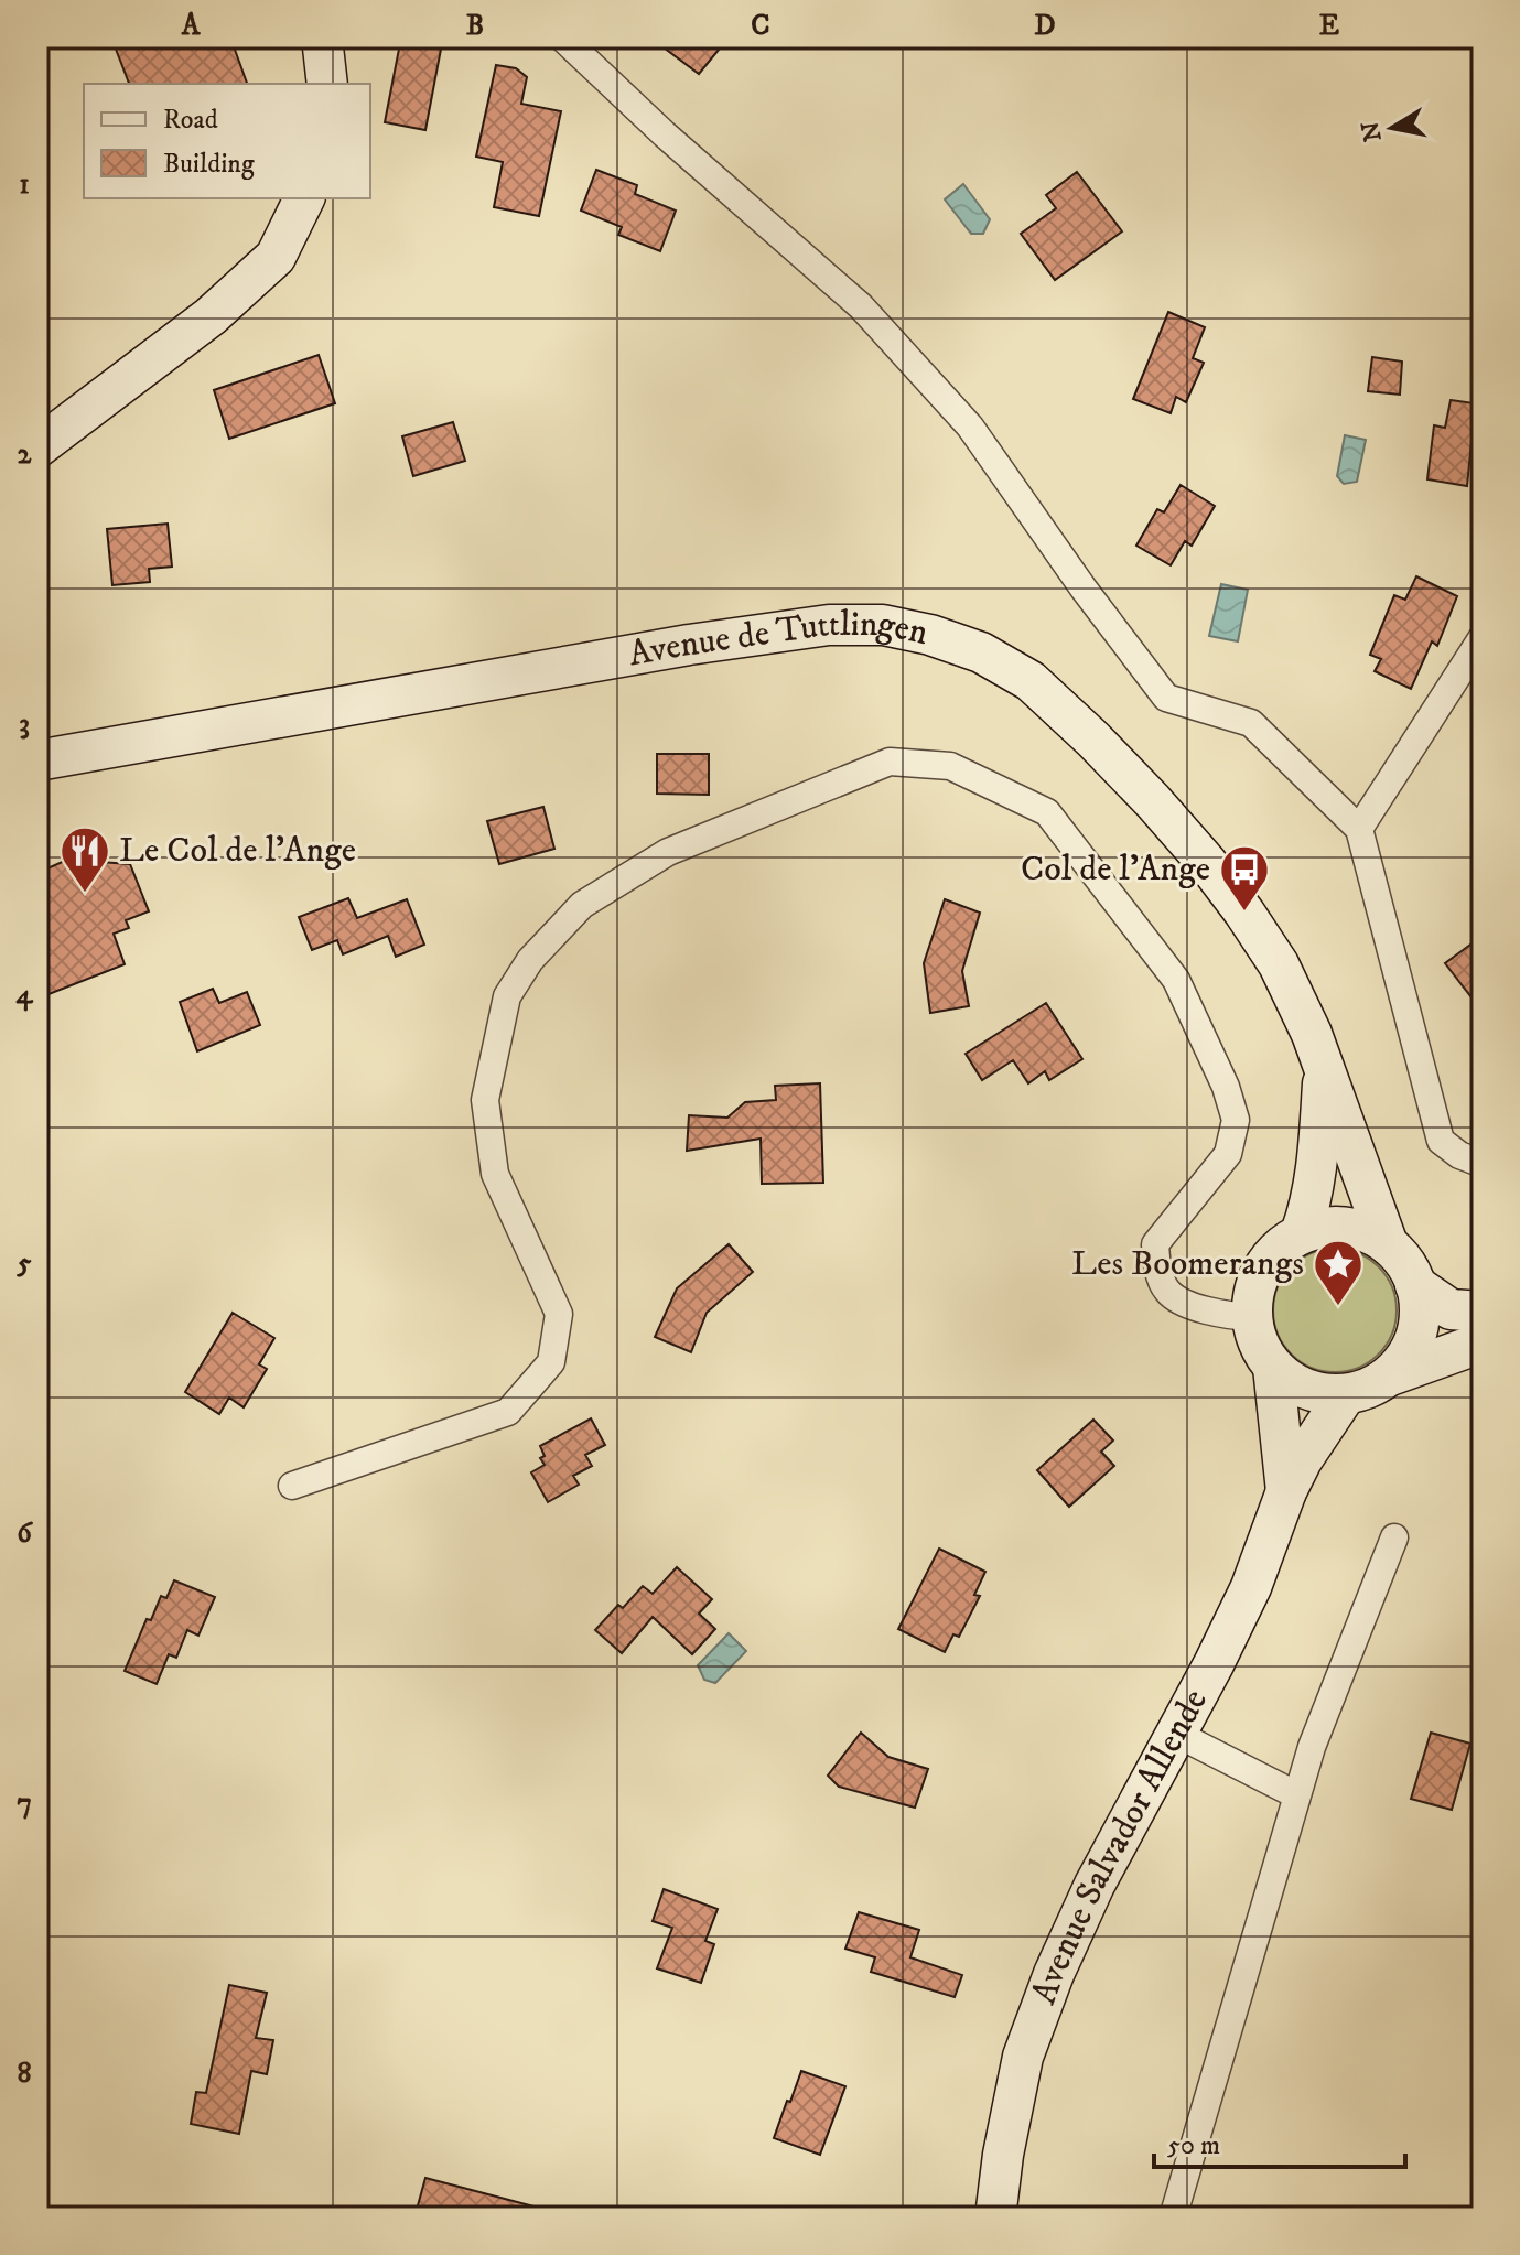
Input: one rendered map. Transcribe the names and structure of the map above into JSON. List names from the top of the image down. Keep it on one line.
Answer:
{"streets":{"main road":["Avenue de Tuttlingen","Avenue Salvador Allende"]},"crossings":[["Avenue de Tuttlingen","Avenue Salvador Allende"]],"places":{"restaurant":["Le Col de l'Ange"],"bus stop":["Col de l'Ange"],"place":["Les Boomerangs"]},"legend":["Road","Building"],"scale_bar":"50 m","north":"left","grid":{"columns":["A","B","C","D","E"],"rows":["1","2","3","4","5","6","7","8"]}}
